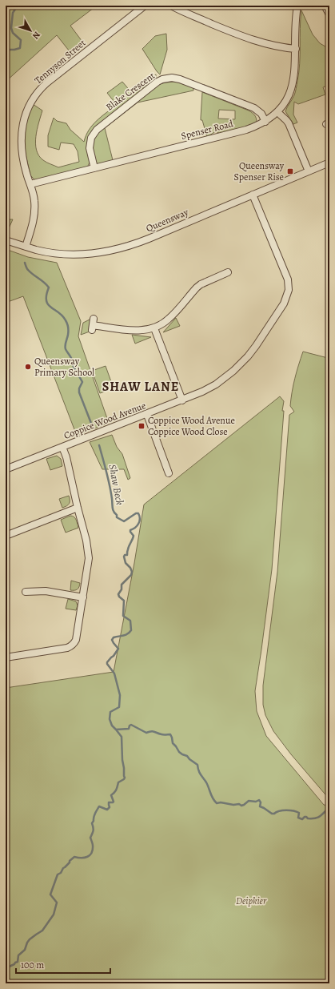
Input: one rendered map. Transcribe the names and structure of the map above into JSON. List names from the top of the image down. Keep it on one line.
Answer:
{"streets":{"street":["Tennyson Street","Blake Crescent","Spenser Road","Queensway","Coppice Wood Avenue"]},"crossings":[["Tennyson Street","Spenser Road"],["Tennyson Street","Queensway"],["Blake Crescent","Spenser Road"],["Queensway","Coppice Wood Avenue"]],"districts":["SHAW LANE"],"water":["Shaw Beck"],"parks":["Deipkier"],"places":{"transit":["Queensway Spenser Rise","Coppice Wood Avenue Coppice Wood Close"],"other":["Queensway Primary School"]},"scale_bar":"100 m","north":"bottom right"}
